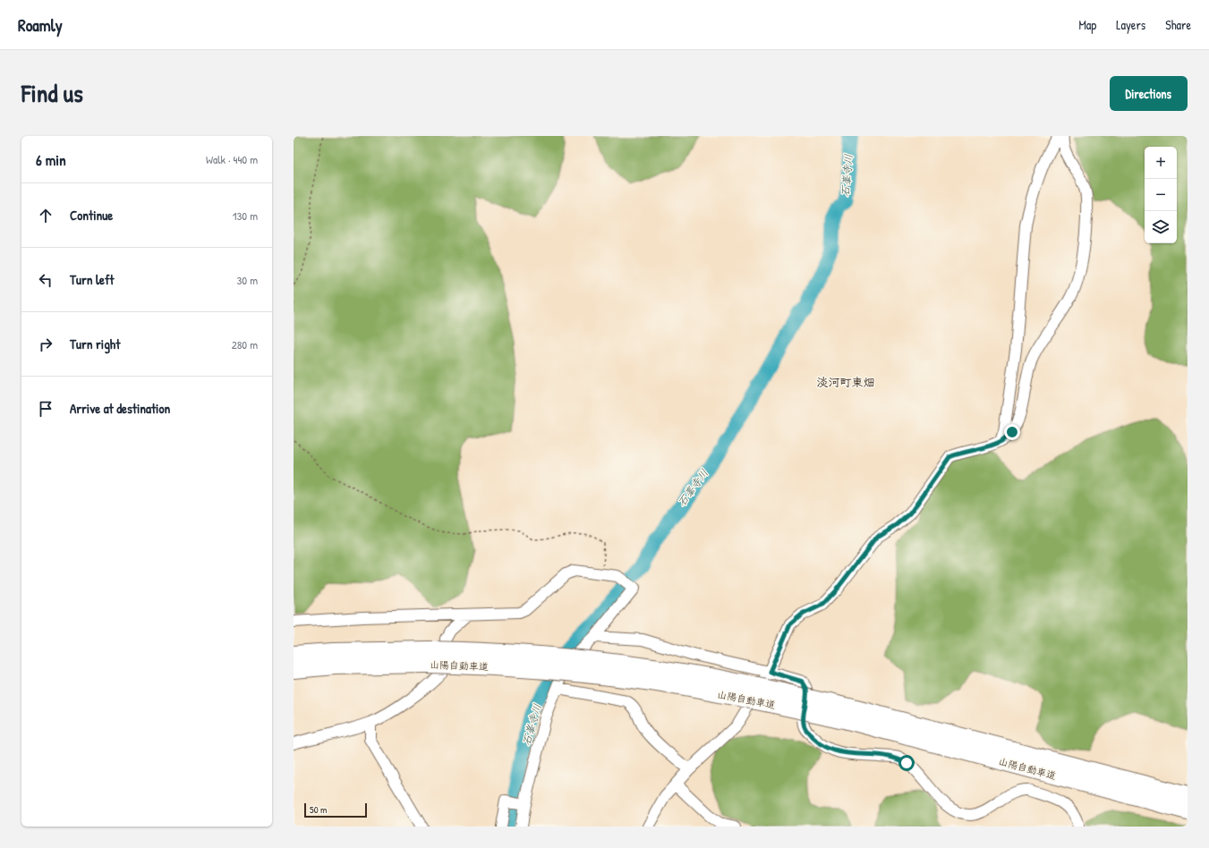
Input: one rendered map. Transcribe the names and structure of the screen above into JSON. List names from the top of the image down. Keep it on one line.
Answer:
{"streets":{"highway":["山陽自動車道"]},"districts":["淡河町東畑"],"water":["石峯寺川"],"scale_bar":"50 m","page":{"header":"Roamly","nav":["Map","Layers","Share"],"title":"Find us","buttons":"Directions","heading":["6 min","Walk · 440 m"],"map_buttons":["+","−"],"list":[["Continue","130 m"],["Turn left","30 m"],["Turn right","280 m"],"Arrive at destination"],"scale":"50 m"}}
